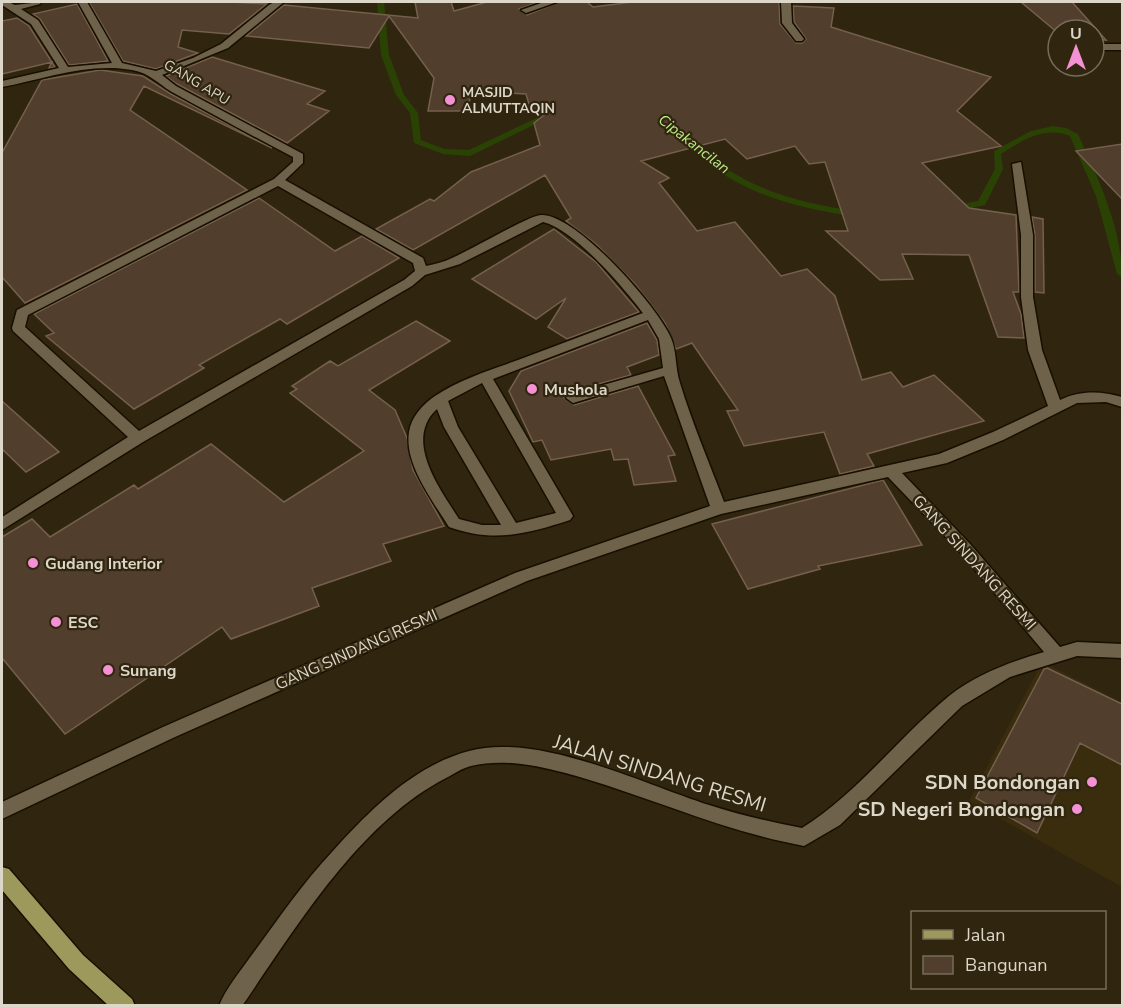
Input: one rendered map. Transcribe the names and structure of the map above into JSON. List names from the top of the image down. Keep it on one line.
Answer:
{"streets":{"street":["GANG APU","GANG SINDANG RESMI","JALAN SINDANG RESMI"]},"crossings":[["GANG SINDANG RESMI","JALAN SINDANG RESMI"]],"water":["Cipakancilan"],"places":["MASJID ALMUTTAQIN","Mushola","Gudang Interior","ESC","Sunang","SDN Bondongan","SD Negeri Bondongan"],"legend":["Jalan","Bangunan"],"north":"top"}
